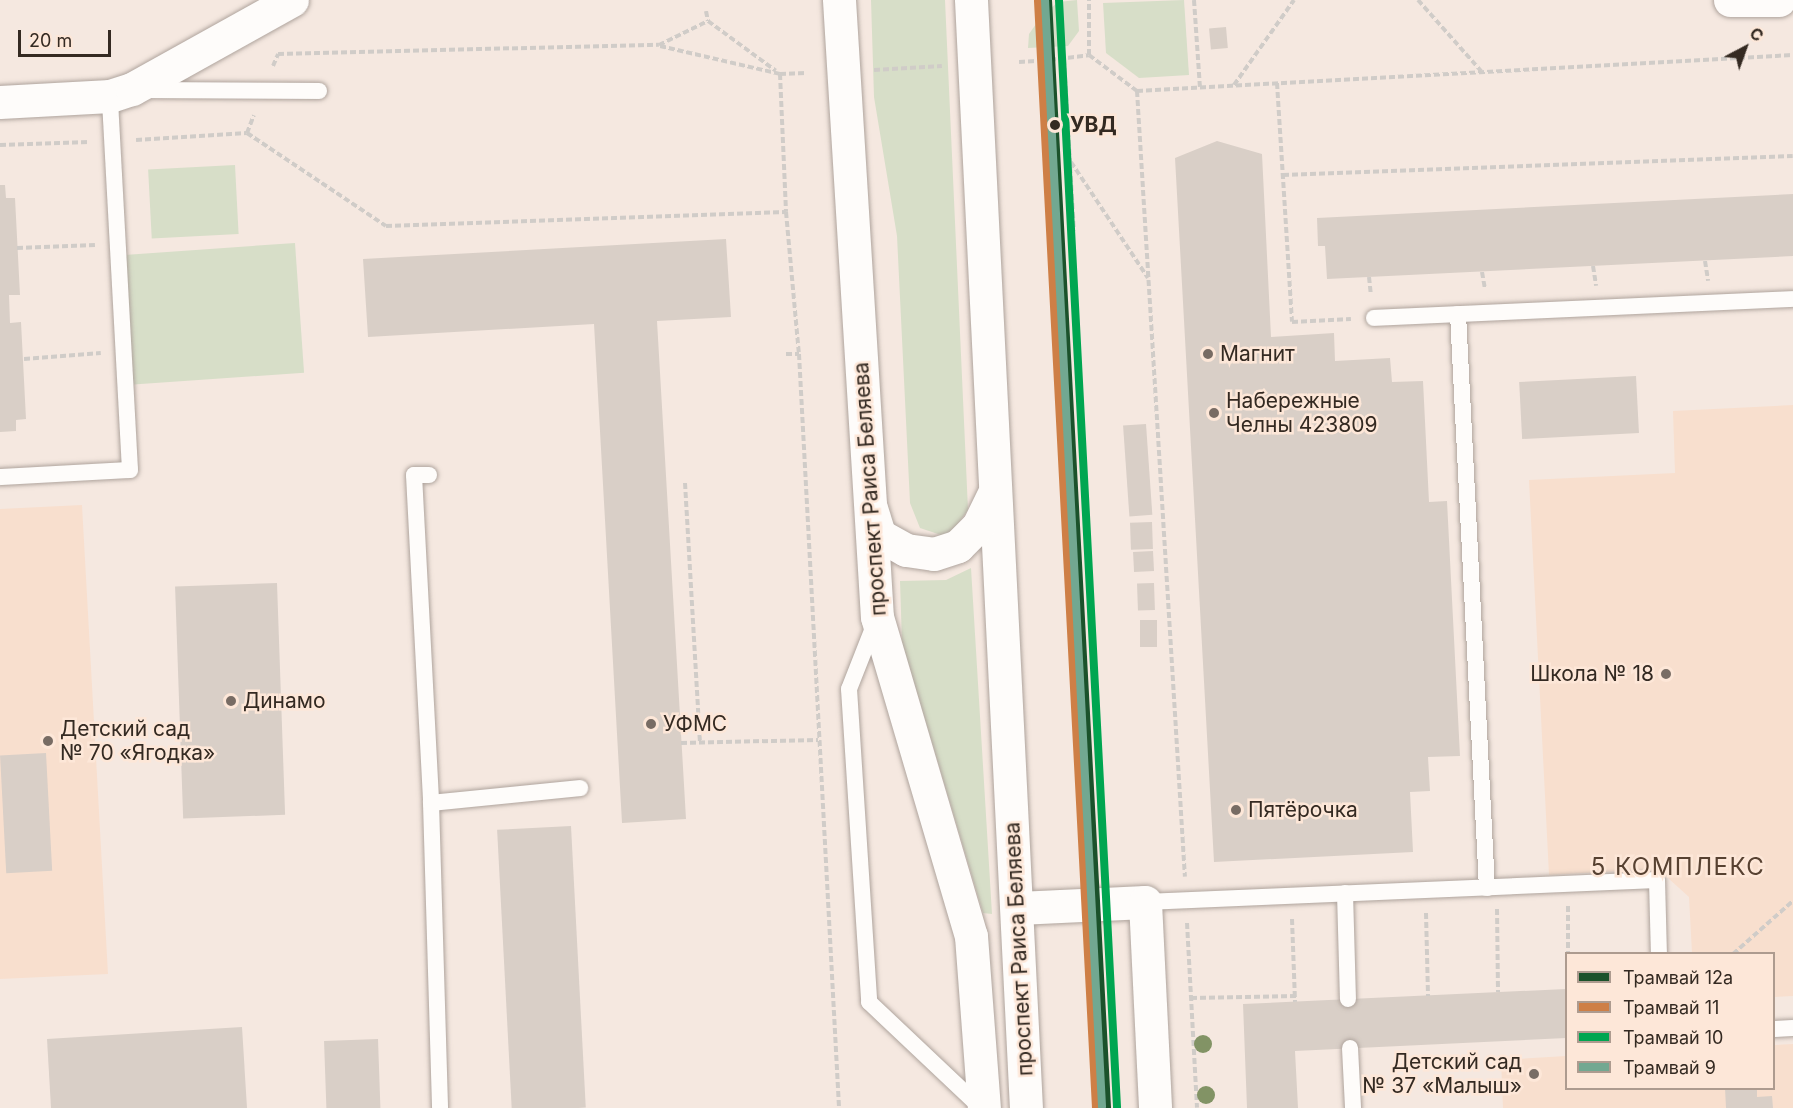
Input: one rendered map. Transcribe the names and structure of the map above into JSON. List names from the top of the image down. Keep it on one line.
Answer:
{"streets":{"street":["проспект Раиса Беляева"]},"districts":["5 КОМПЛЕКС"],"places":["УВД","Магнит","Набережные Челны 423809","Школа № 18","Динамо","УФМС","Детский сад № 70 «Ягодка»","Пятёрочка","Детский сад № 37 «Малыш»"],"lines":["tram line 12а","tram line 10","tram line 9","tram line 11"],"legend":["Трамвай 12а","Трамвай 11","Трамвай 10","Трамвай 9"],"scale_bar":"20 m","north":"top right"}
